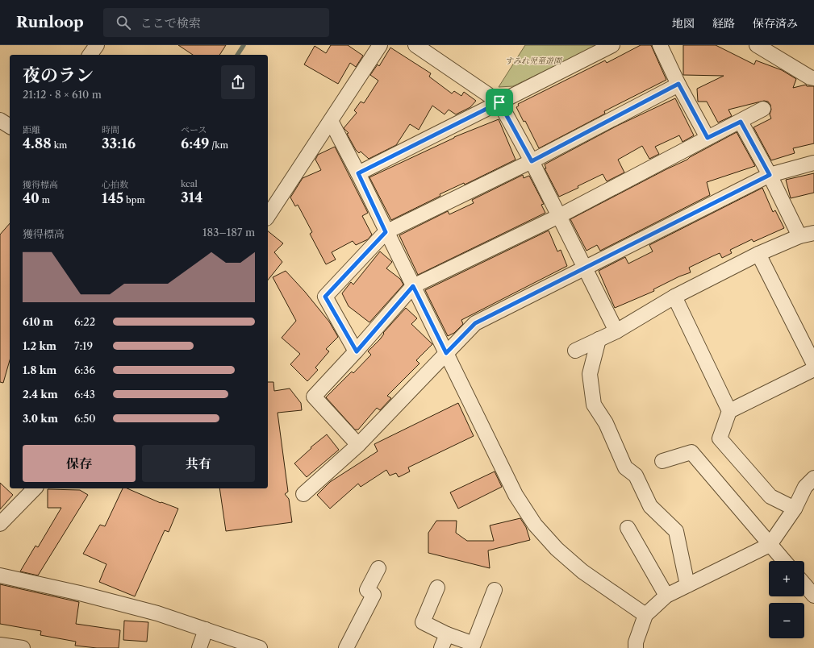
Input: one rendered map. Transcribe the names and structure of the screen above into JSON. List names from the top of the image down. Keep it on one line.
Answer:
{"parks":["すみれ児童遊園"],"page":{"header":"Runloop","search":"ここで検索","nav":["地図","経路","保存済み"],"heading":["夜のラン","21:12 · 8 × 610 m"],"stats":[["距離","4.88 km"],["時間","33:16"],["ペース","6:49 /km"],["獲得標高","40 m"],["心拍数","145 bpm"],["kcal","314"]],"chart":["獲得標高","183–187 m"],"list":[{"name":"610 m","note":"6:22"},{"name":"1.2 km","note":"7:19"},{"name":"1.8 km","note":"6:36"},{"name":"2.4 km","note":"6:43"},{"name":"3.0 km","note":"6:50"}],"buttons":["保存","共有"],"map_buttons":["+","−"]}}
